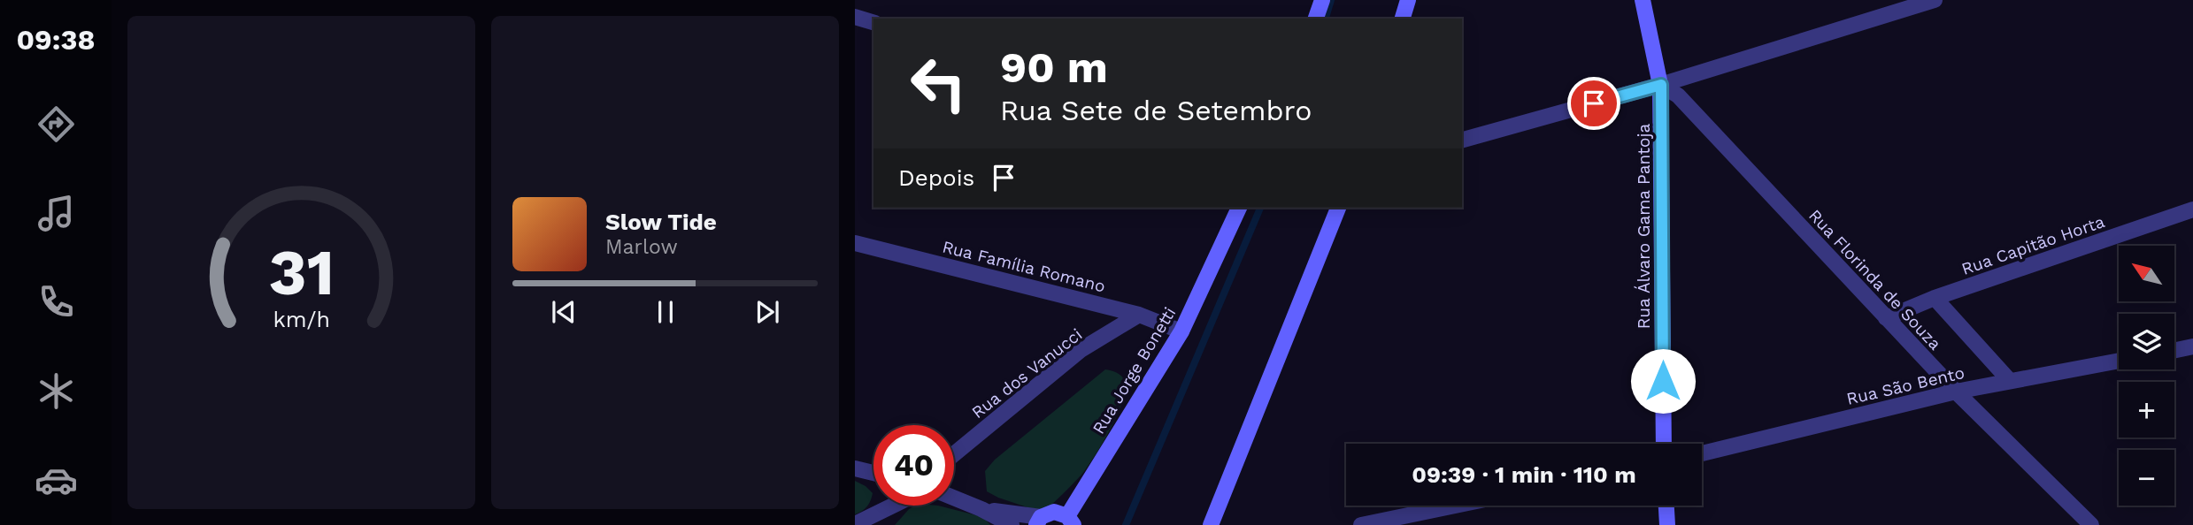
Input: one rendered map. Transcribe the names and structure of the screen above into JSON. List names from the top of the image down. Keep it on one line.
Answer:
{"streets":{"street":["Rua Álvaro Gama Pantoja","Rua Capitão Horta","Rua Família Romano","Rua Florinda de Souza","Rua Jorge Bonetti","Rua dos Vanucci","Rua São Bento"]},"crossings":[["Rua Álvaro Gama Pantoja","Rua Florinda de Souza"],["Rua Capitão Horta","Rua Florinda de Souza"],["Rua Família Romano","Rua Jorge Bonetti"],["Rua Família Romano","Rua dos Vanucci"],["Rua Florinda de Souza","Rua São Bento"]],"north":"top left","page":{"tabs":"09:38","turn":["90 m","Rua Sete de Setembro"],"then":"Depois","song":["Slow Tide","Marlow"],"map_buttons":["+","−"],"limit":"40","trip":"09:39 · 1 min · 110 m","gauge":["31","km/h"]}}
